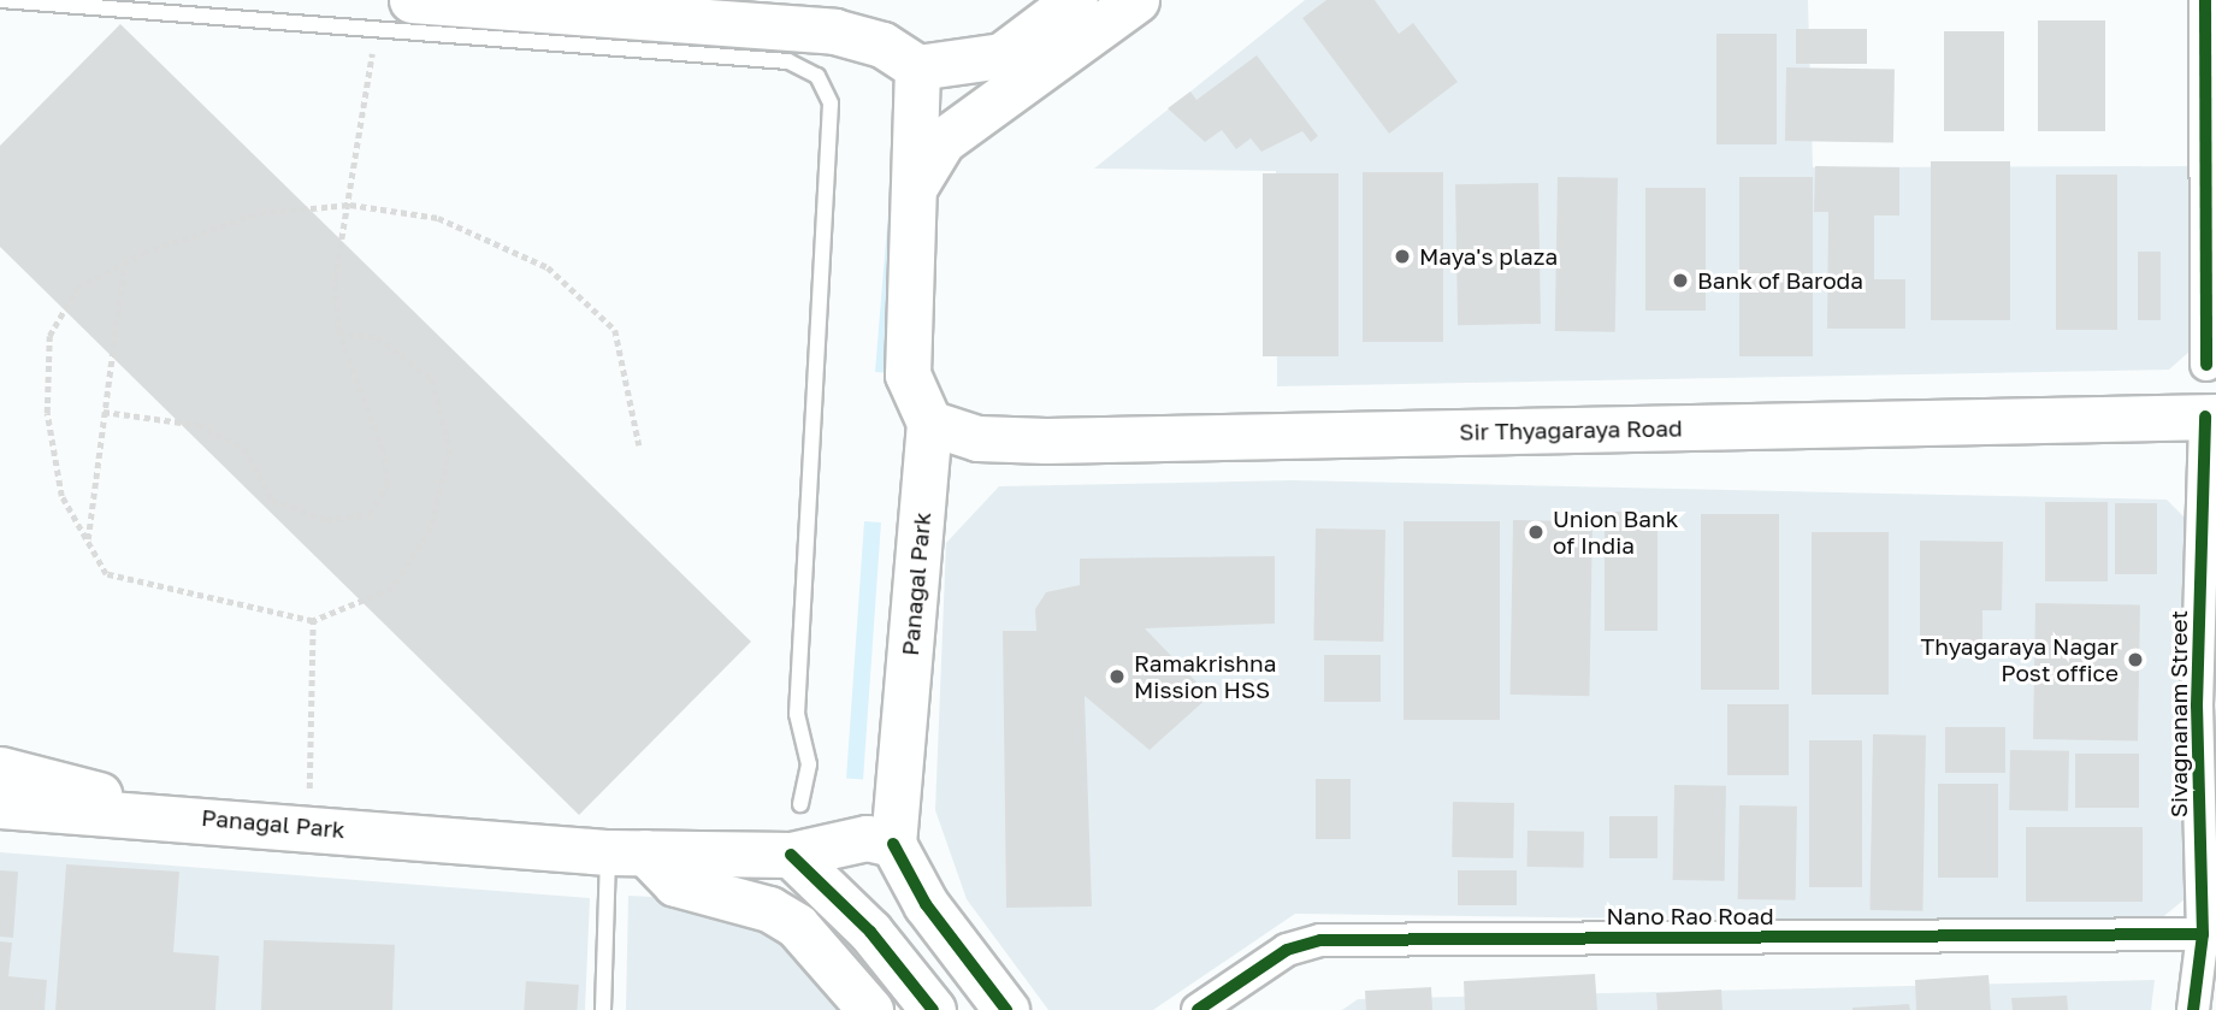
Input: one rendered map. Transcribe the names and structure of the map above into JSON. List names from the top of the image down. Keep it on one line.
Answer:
{"streets":{"main road":["Sir Thyagaraya Road","Panagal Park"],"street":["Sivagnanam Street","Nano Rao Road"]},"crossings":[["Sir Thyagaraya Road","Panagal Park"],["Sir Thyagaraya Road","Sivagnanam Street"],["Sivagnanam Street","Nano Rao Road"]],"places":["Maya's plaza","Bank of Baroda","Union Bank of India","Thyagaraya Nagar Post office","Ramakrishna Mission HSS"]}
